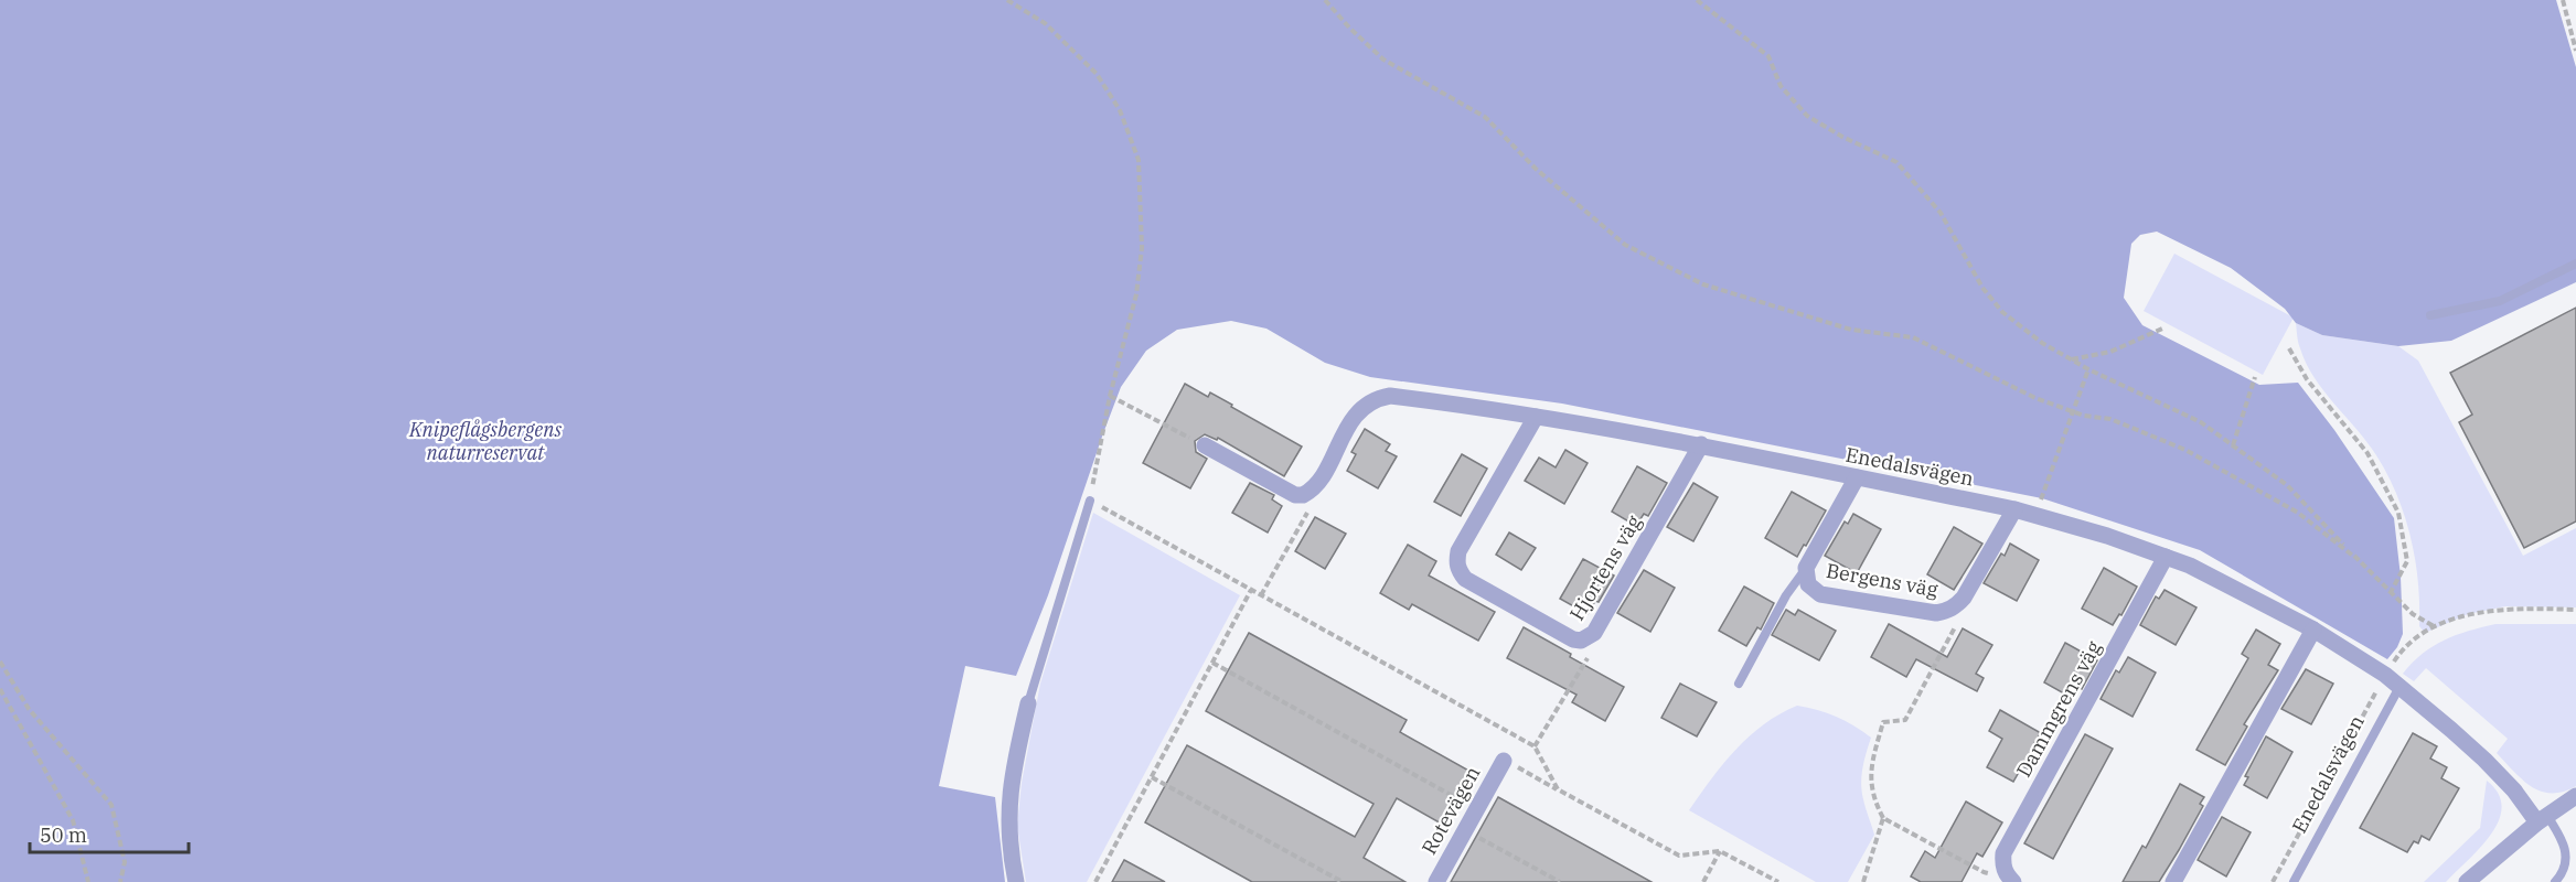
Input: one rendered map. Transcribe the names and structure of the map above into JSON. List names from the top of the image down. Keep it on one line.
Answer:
{"streets":{"street":["Enedalsvägen","Hjortens väg","Bergens väg","Dammgrens väg","Rotevägen"]},"crossings":[["Enedalsvägen","Hjortens väg"],["Enedalsvägen","Bergens väg"],["Enedalsvägen","Dammgrens väg"]],"parks":["Knipeflågsbergens naturreservat"],"scale_bar":"50 m"}
